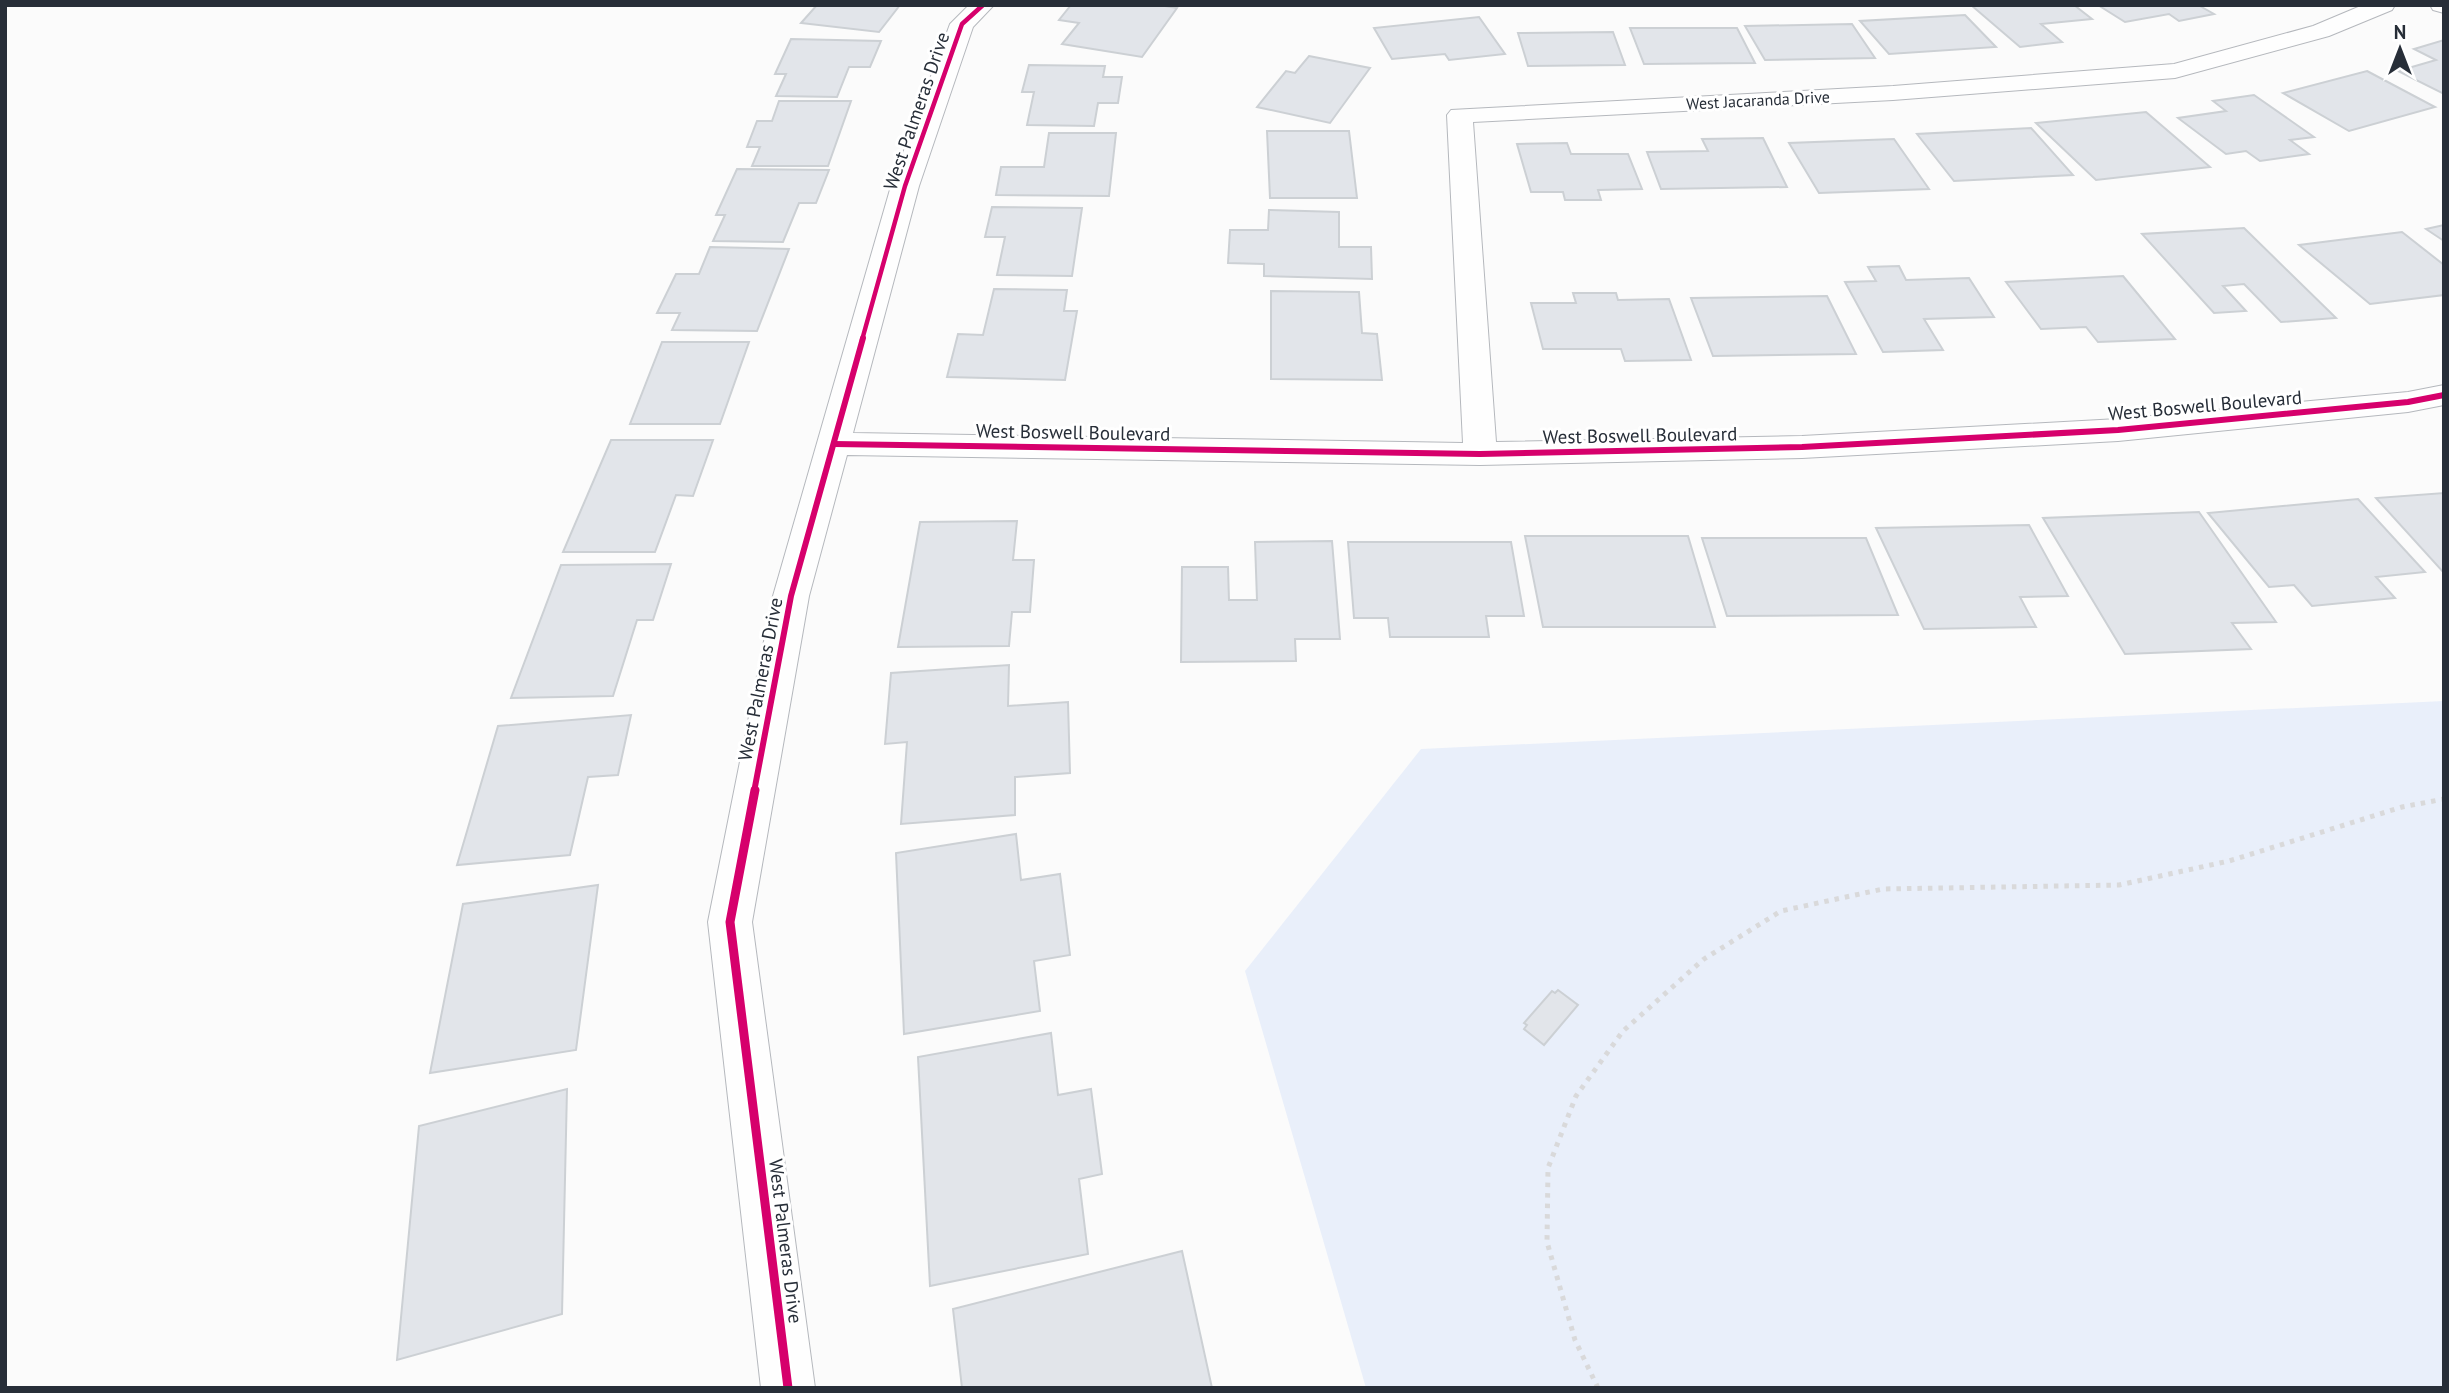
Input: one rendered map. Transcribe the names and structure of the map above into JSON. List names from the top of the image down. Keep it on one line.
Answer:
{"streets":{"street":["West Jacaranda Drive","West Palmeras Drive","West Boswell Boulevard"]},"crossings":[["West Jacaranda Drive","West Boswell Boulevard"],["West Palmeras Drive","West Boswell Boulevard"]],"north":"top"}
